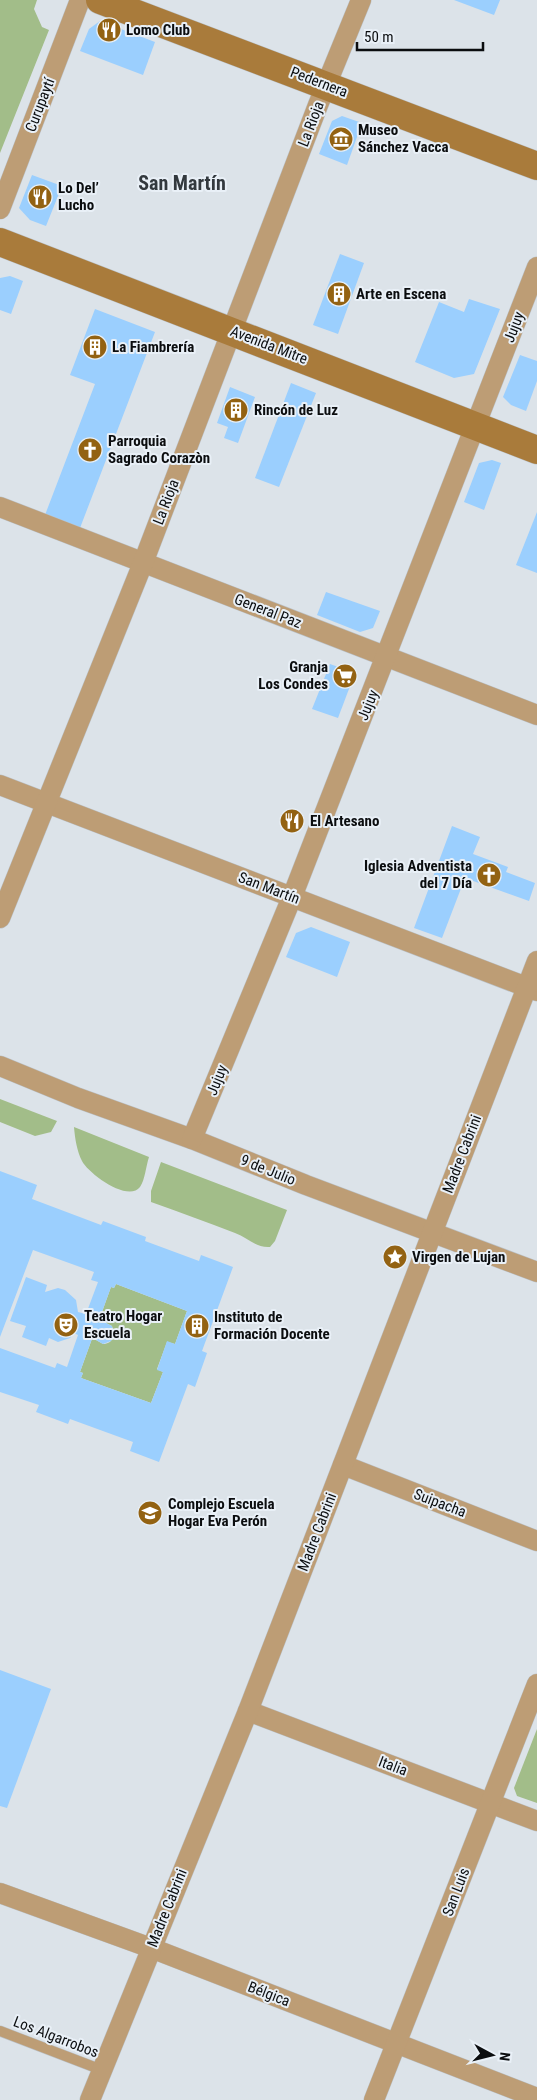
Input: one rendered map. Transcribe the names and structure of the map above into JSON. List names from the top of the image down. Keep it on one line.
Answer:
{"streets":{"main road":["Pedernera","Avenida Mitre"],"street":["Curupaytí","La Rioja","Jujuy","General Paz","San Martín","Madre Cabrini","9 de Julio","Suipacha","Italia","San Luis","Bélgica"],"lane":["Los Algarrobos"]},"crossings":[["Pedernera","La Rioja"],["La Rioja","Avenida Mitre"],["La Rioja","General Paz"],["La Rioja","San Martín"],["Jujuy","Avenida Mitre"],["Jujuy","General Paz"],["Jujuy","San Martín"],["Jujuy","9 de Julio"],["San Martín","Madre Cabrini"],["Madre Cabrini","9 de Julio"],["Madre Cabrini","Suipacha"],["Madre Cabrini","Italia"],["Madre Cabrini","Bélgica"],["Madre Cabrini","Los Algarrobos"],["Italia","San Luis"],["San Luis","Bélgica"]],"districts":["San Martín"],"places":{"restaurant":["Lomo Club","Lo Del’ Lucho","El Artesano"],"museum":["Museo Sánchez Vacca"],"building":["Arte en Escena","La Fiambrería","Rincón de Luz","Instituto de Formación Docente"],"church":["Parroquia Sagrado Corazòn","Iglesia Adventista del 7 Día"],"supermarket":["Granja Los Condes"],"place":["Virgen de Lujan"],"theatre":["Teatro Hogar Escuela"],"school or university":["Complejo Escuela Hogar Eva Perón"]},"scale_bar":"50 m","north":"right"}
